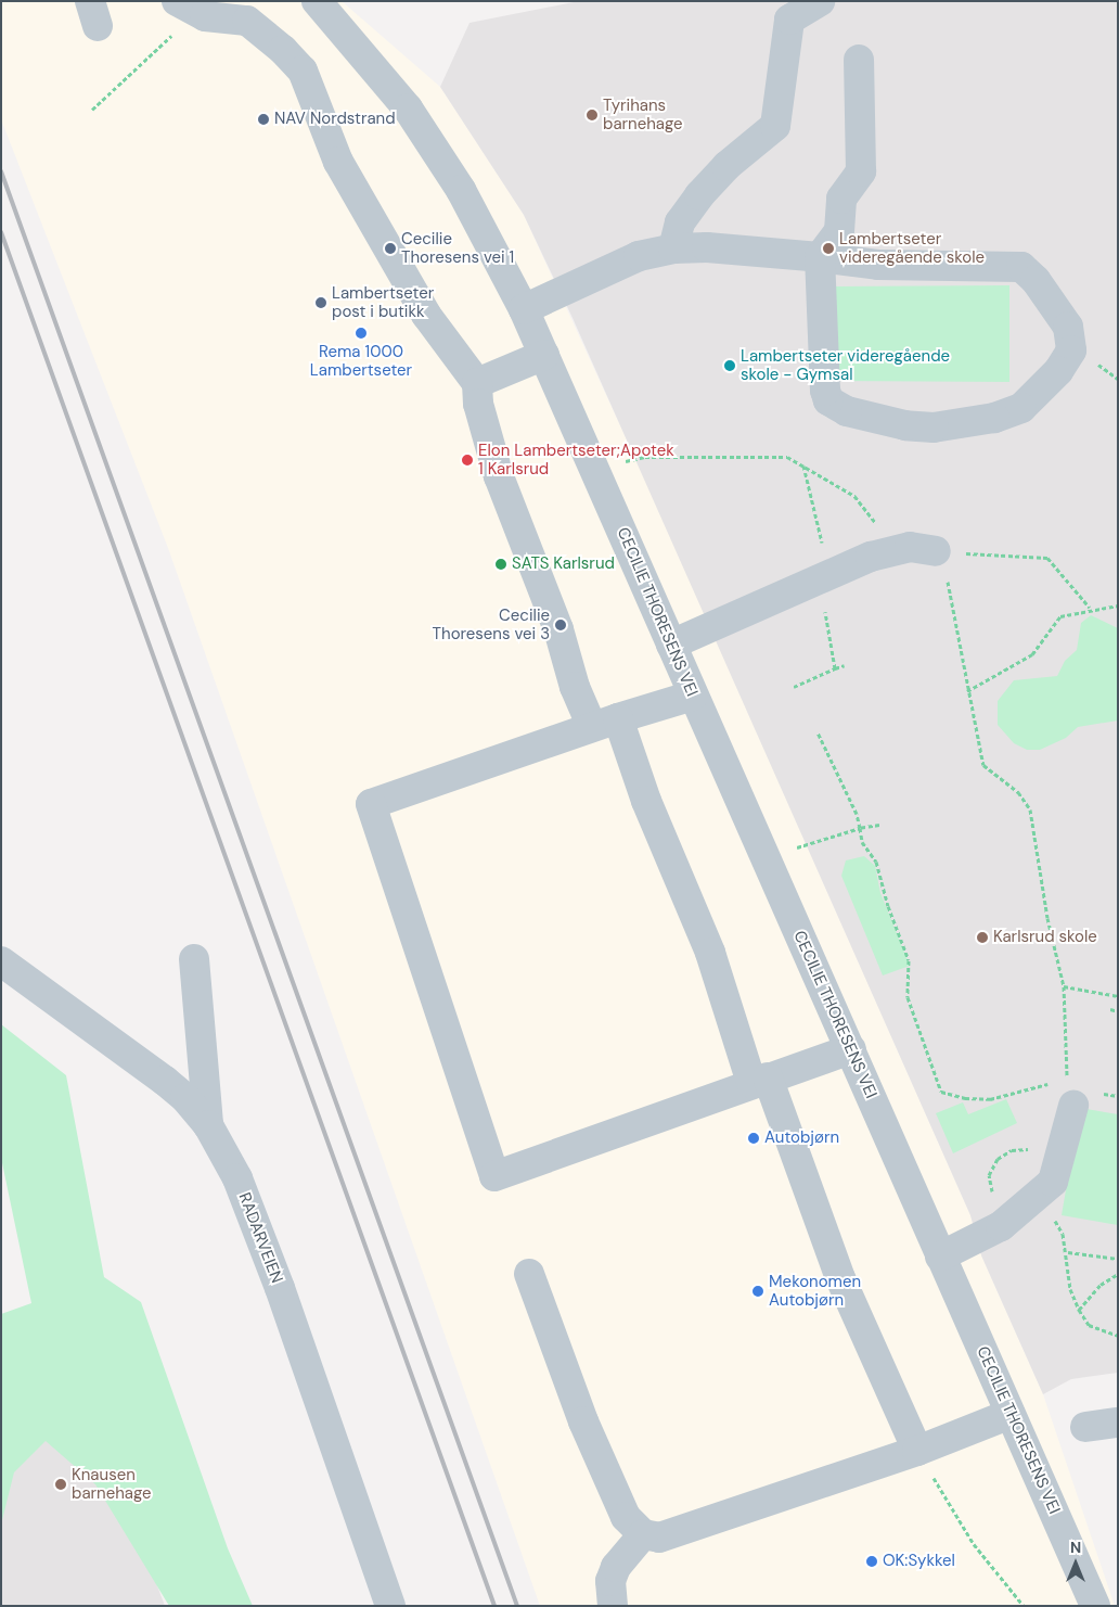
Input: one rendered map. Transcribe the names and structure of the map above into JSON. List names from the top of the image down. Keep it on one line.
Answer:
{"streets":{"street":["CECILIE THORESENS VEI","RADARVEIEN"]},"places":["Tyrihans barnehage","NAV Nordstrand","Cecilie Thoresens vei 1","Lambertseter videregående skole","Lambertseter post i butikk","Rema 1000 Lambertseter","Lambertseter videregående skole - Gymsal","Elon Lambertseter;Apotek 1 Karlsrud","SATS Karlsrud","Cecilie Thoresens vei 3","Karlsrud skole","Autobjørn","Mekonomen Autobjørn","Knausen barnehage","OK:Sykkel"],"north":"top"}
